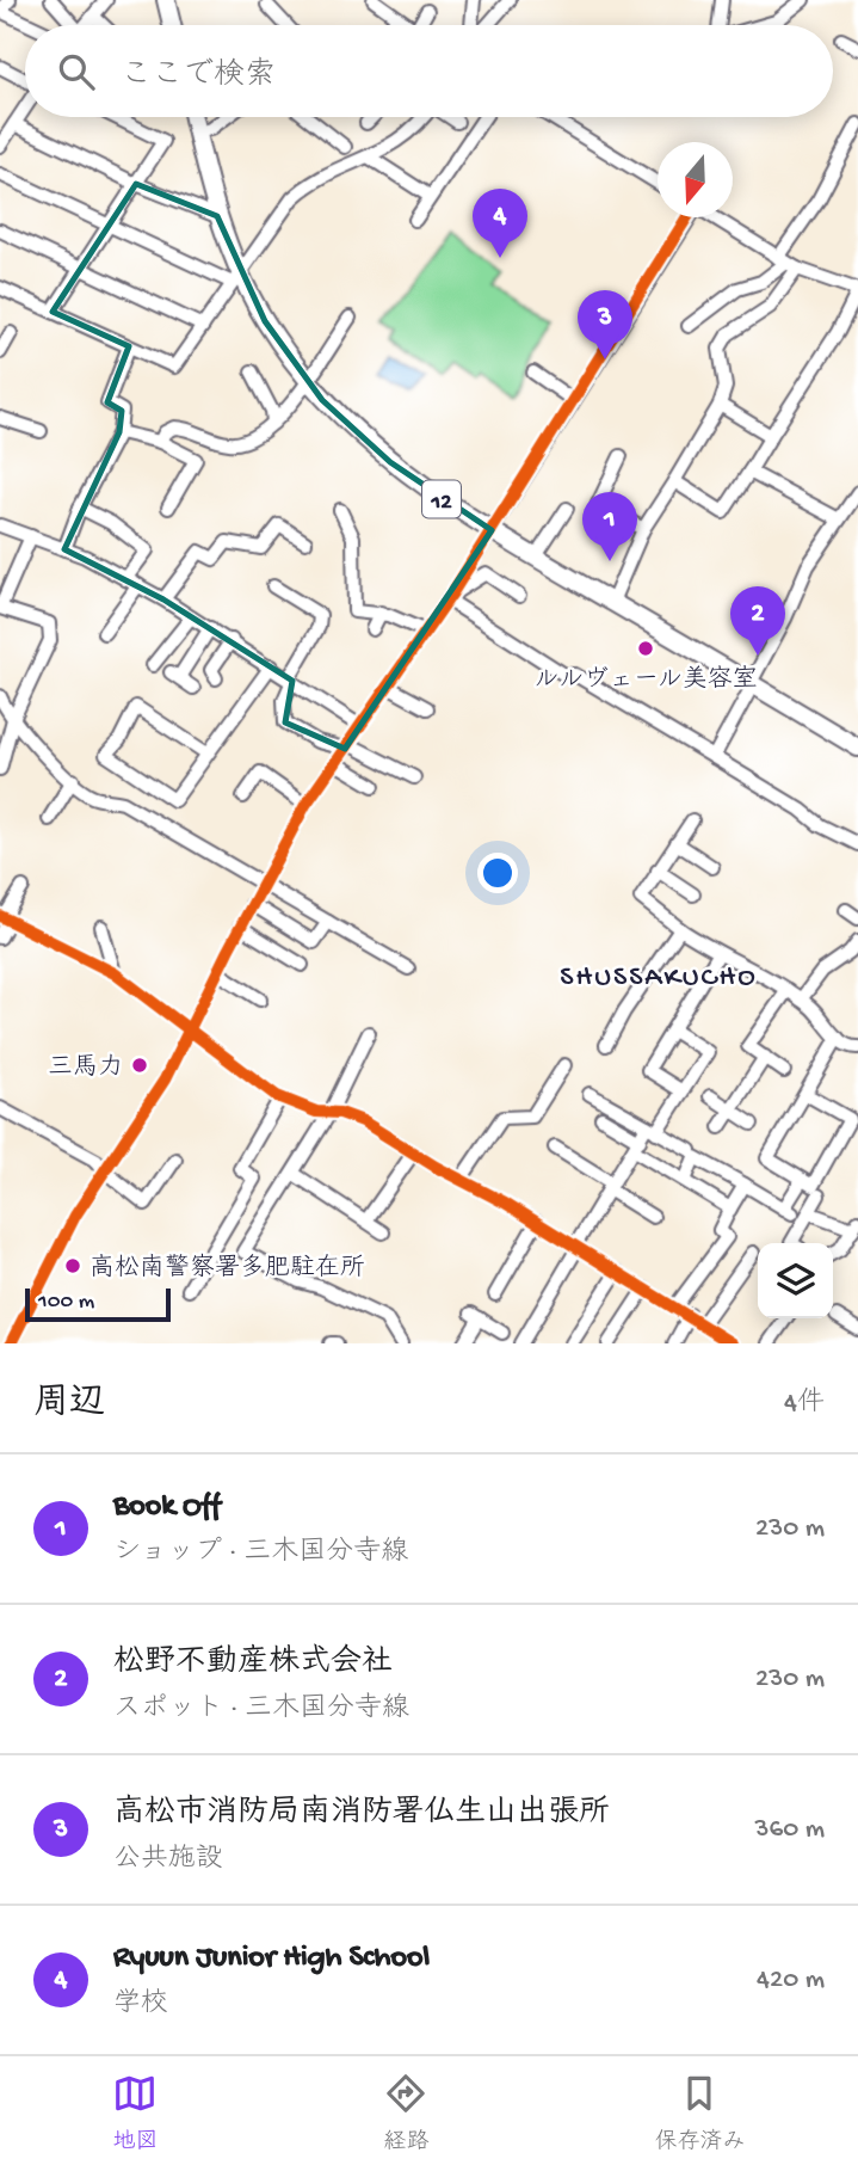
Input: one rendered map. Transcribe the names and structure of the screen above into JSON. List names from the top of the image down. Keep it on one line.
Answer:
{"streets":{"main road":["12"]},"districts":["SHUSSAKUCHO"],"places":["ルルヴェール美容室","三馬力","高松南警察署多肥駐在所"],"scale_bar":"100 m","north":"bottom","page":{"search":"ここで検索","pins":["4","3","1","2"],"scale":"100 m","heading":["周辺","4件"],"list":[{"mark":"1","name":"Book Off","note":"ショップ · 三木国分寺線","value":"230 m"},{"mark":"2","name":"松野不動産株式会社","note":"スポット · 三木国分寺線","value":"230 m"},{"mark":"3","name":"高松市消防局南消防署仏生山出張所","note":"公共施設","value":"360 m"},{"mark":"4","name":"Ryuun Junior High School","note":"学校","value":"420 m"}],"nav":["地図","経路","保存済み"]}}
